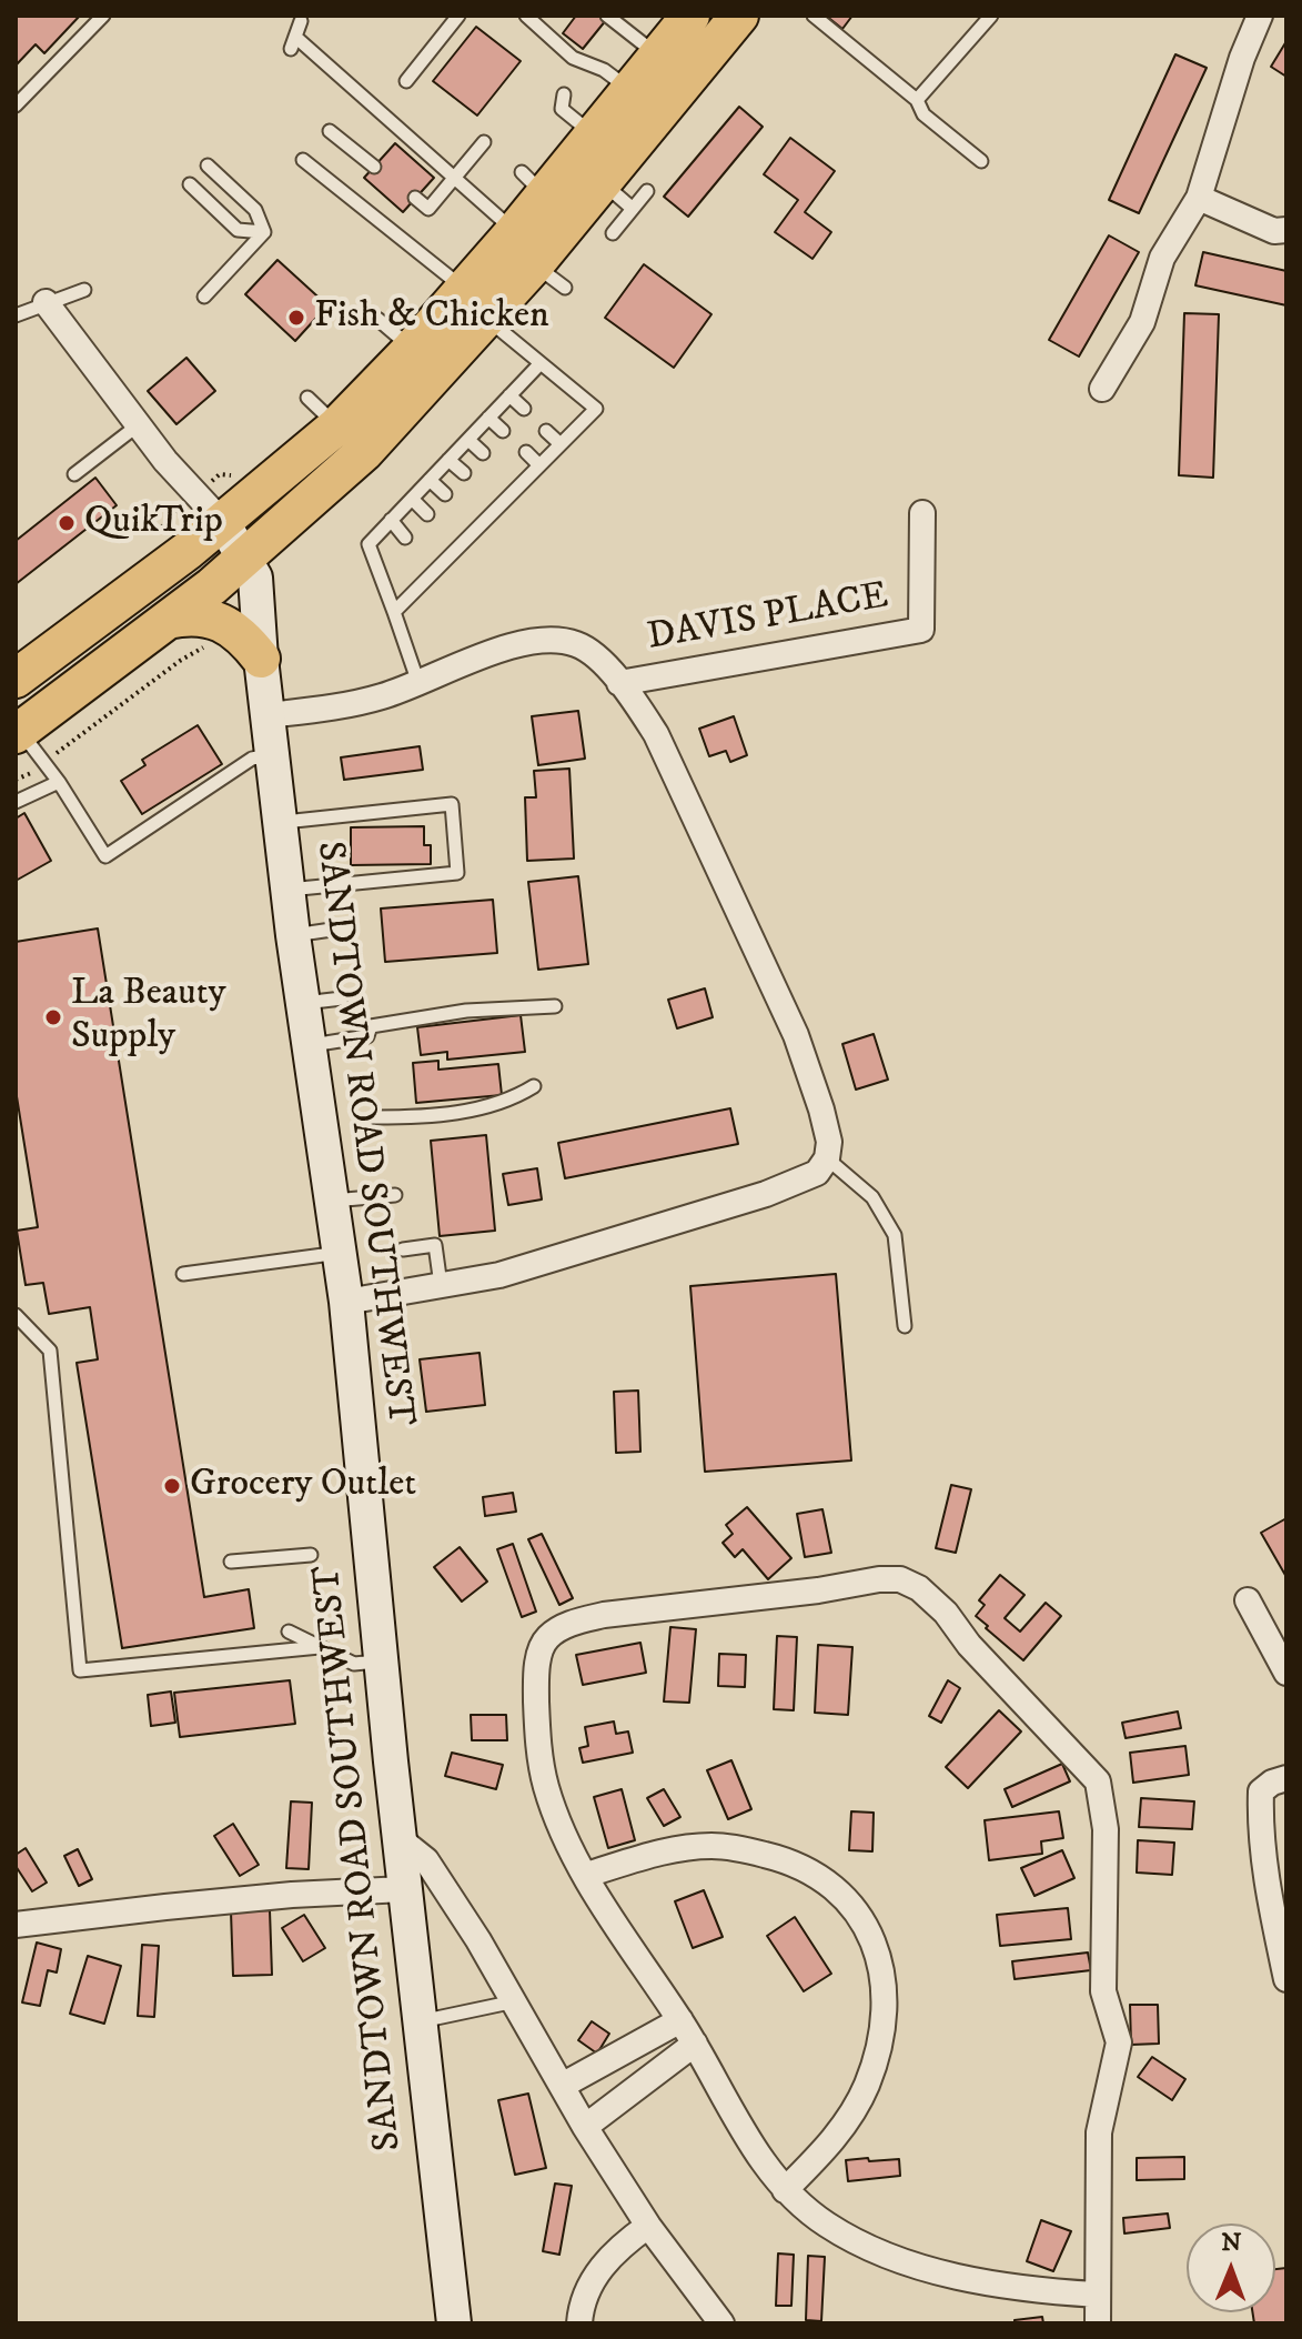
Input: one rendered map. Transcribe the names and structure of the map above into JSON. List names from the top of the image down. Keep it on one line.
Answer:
{"streets":{"street":["DAVIS PLACE","SANDTOWN ROAD SOUTHWEST"]},"places":["Fish & Chicken","QuikTrip","La Beauty Supply","Grocery Outlet"],"north":"top"}
